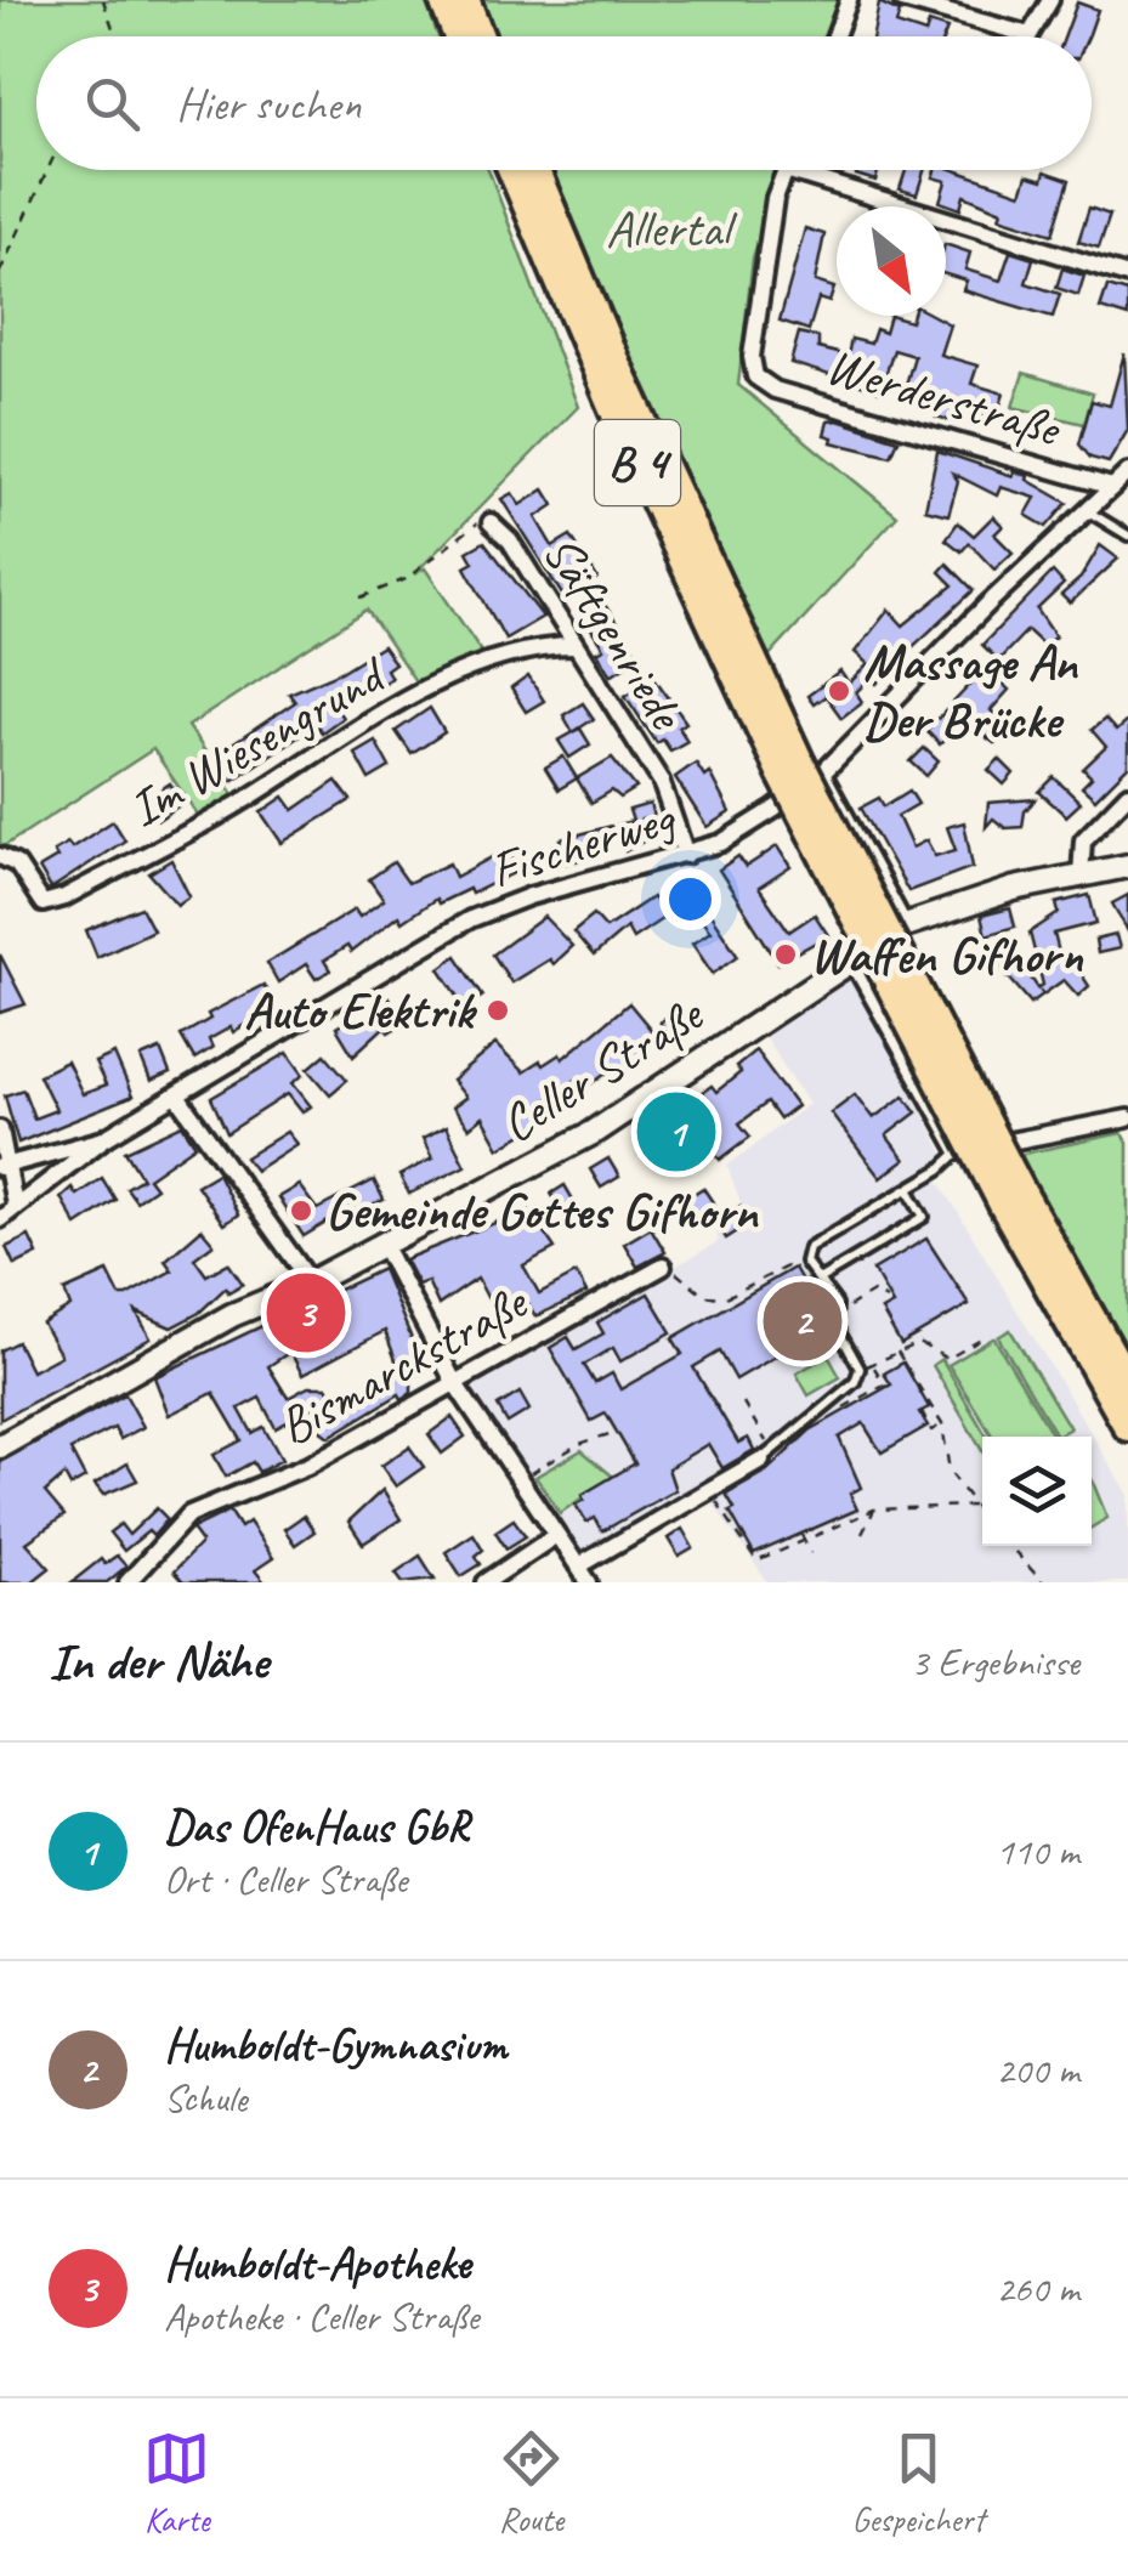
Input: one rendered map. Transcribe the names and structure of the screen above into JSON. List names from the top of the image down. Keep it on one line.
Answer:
{"streets":{"highway":["B 4"],"street":["Werderstraße","Säftgenriede","Im Wiesengrund","Fischerweg","Celler Straße","Bismarckstraße"]},"crossings":[["Werderstraße","Fischerweg"],["B 4","Fischerweg"],["Säftgenriede","Im Wiesengrund"],["Säftgenriede","Fischerweg"]],"parks":["Allertal"],"places":["Massage An Der Brücke","Waffen Gifhorn","Auto Elektrik","Gemeinde Gottes Gifhorn"],"north":"bottom right","page":{"search":"Hier suchen","pins":["1","3","2"],"heading":["In der Nähe","3 Ergebnisse"],"list":[{"mark":"1","name":"Das OfenHaus GbR","note":"Ort · Celler Straße","value":"110 m"},{"mark":"2","name":"Humboldt-Gymnasium","note":"Schule","value":"200 m"},{"mark":"3","name":"Humboldt-Apotheke","note":"Apotheke · Celler Straße","value":"260 m"}],"nav":["Karte","Route","Gespeichert"]}}
